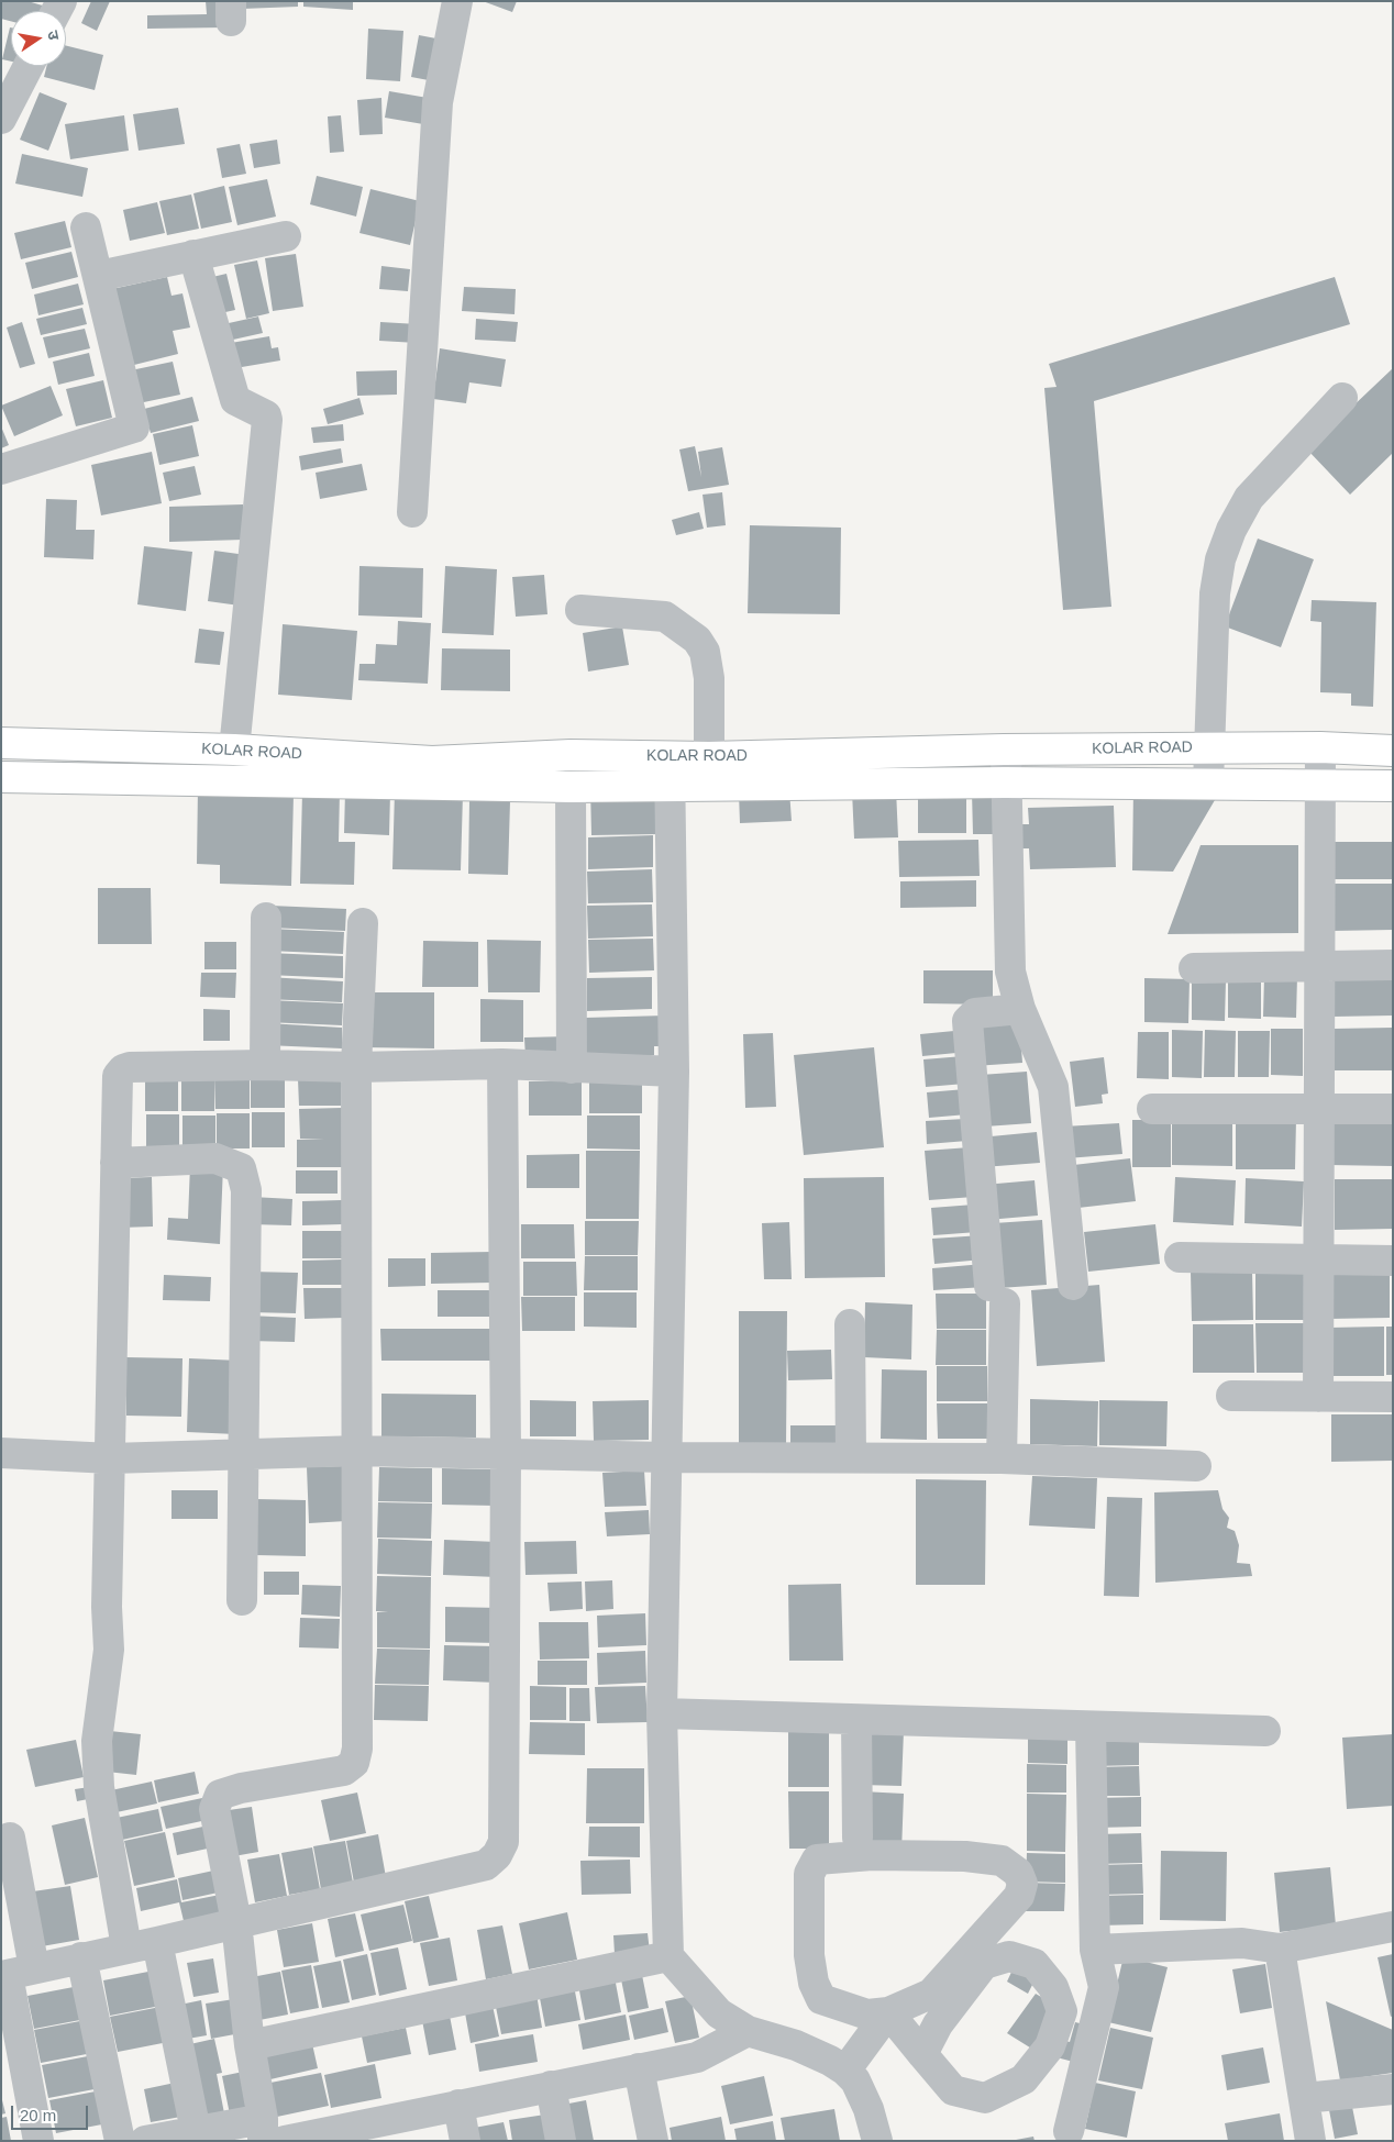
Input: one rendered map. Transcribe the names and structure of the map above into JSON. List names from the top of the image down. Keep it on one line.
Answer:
{"streets":{"main road":["KOLAR ROAD"]},"scale_bar":"20 m","north":"right"}
